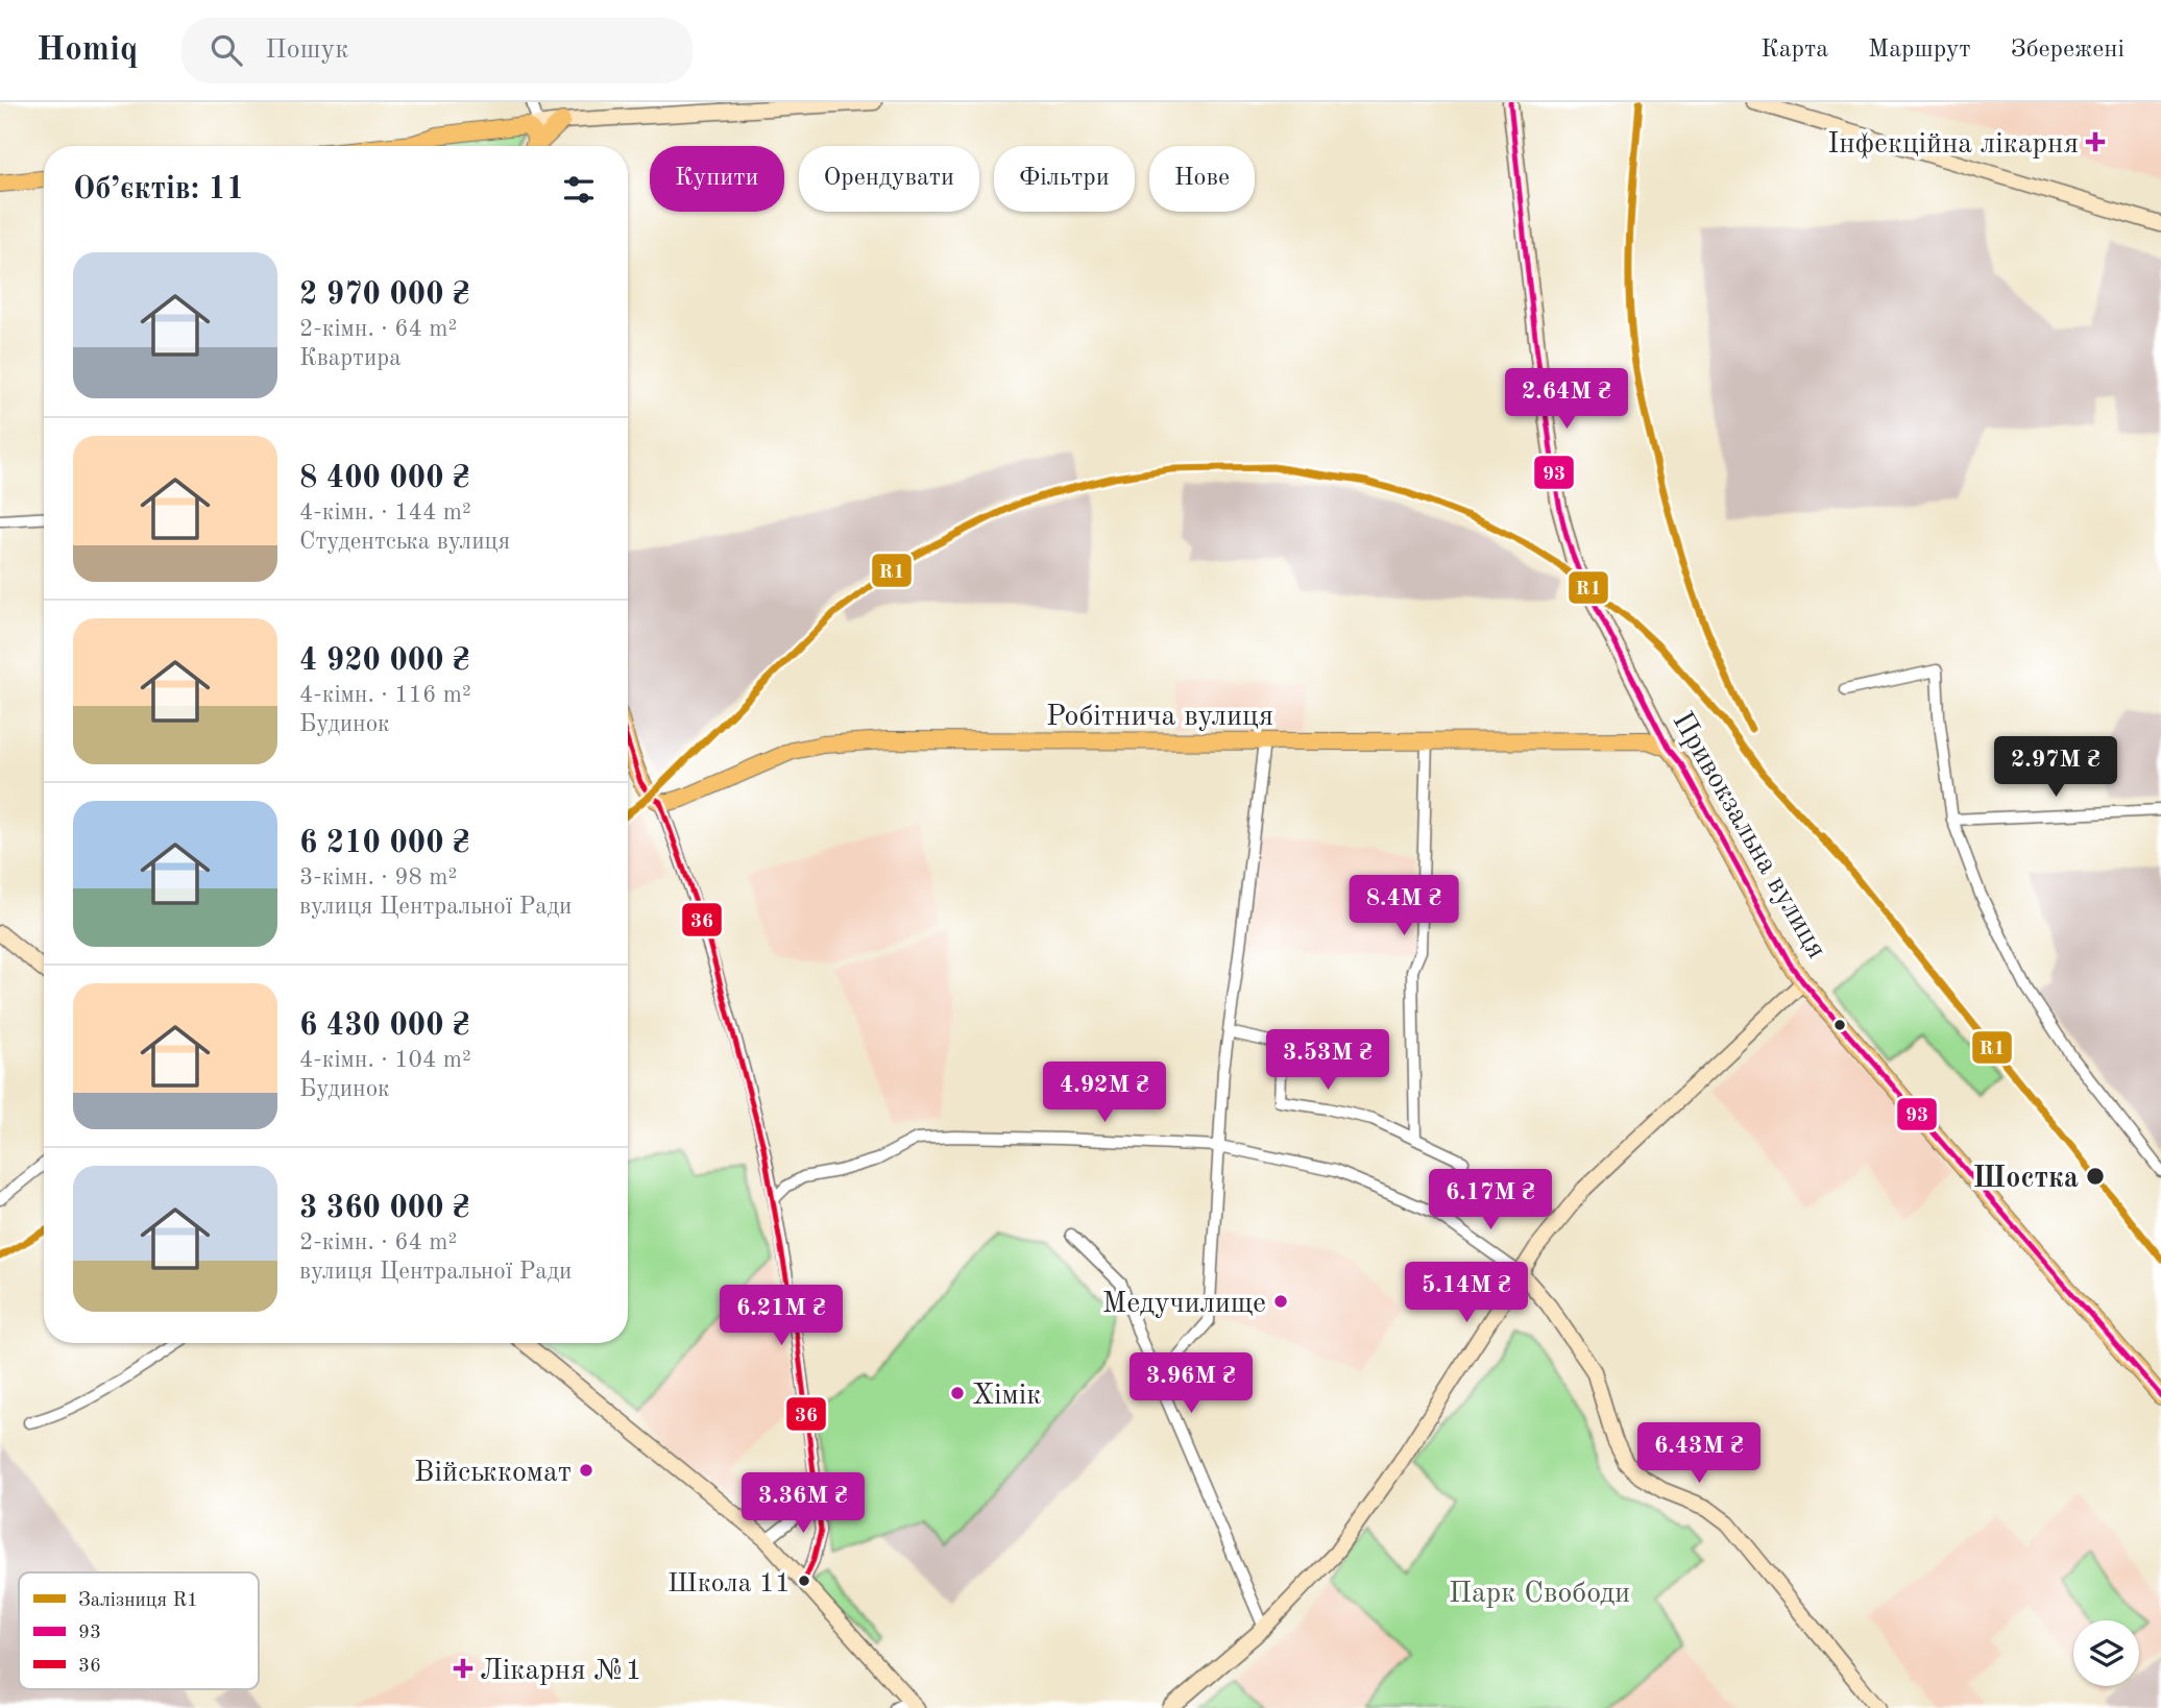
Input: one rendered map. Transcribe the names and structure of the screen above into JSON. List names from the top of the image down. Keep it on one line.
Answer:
{"streets":{"main road":["Робітнича вулиця","Привокзальна вулиця"]},"crossings":[["Робітнича вулиця","Привокзальна вулиця"]],"parks":["Парк Свободи"],"places":{"health":["Інфекційна лікарня","Лікарня №1"],"other":["Шостка","Медучилище","Хімік","Військкомат","Школа 11"]},"lines":["rail line R1","transit line 93","transit line 36"],"legend":["Залізниця R1","93","36"],"page":{"header":"Homiq","search":"Пошук","nav":["Карта","Маршрут","Збережені"],"chip":["Купити","Орендувати","Фільтри","Нове"],"heading":"Об’єктів: 11","list":[{"name":"2 970 000 ₴","note":"2-кімн. · 64 m² · Квартира"},{"name":"8 400 000 ₴","note":"4-кімн. · 144 m² · Студентська вулиця"},{"name":"4 920 000 ₴","note":"4-кімн. · 116 m² · Будинок"},{"name":"6 210 000 ₴","note":"3-кімн. · 98 m² · вулиця Центральної Ради"},{"name":"6 430 000 ₴","note":"4-кімн. · 104 m² · Будинок"},{"name":"3 360 000 ₴","note":"2-кімн. · 64 m² · вулиця Центральної Ради"}],"price":["2.64M ₴","2.97M ₴","8.4M ₴","3.53M ₴","4.92M ₴","6.17M ₴","5.14M ₴","6.21M ₴","3.96M ₴","6.43M ₴","3.36M ₴"]}}
